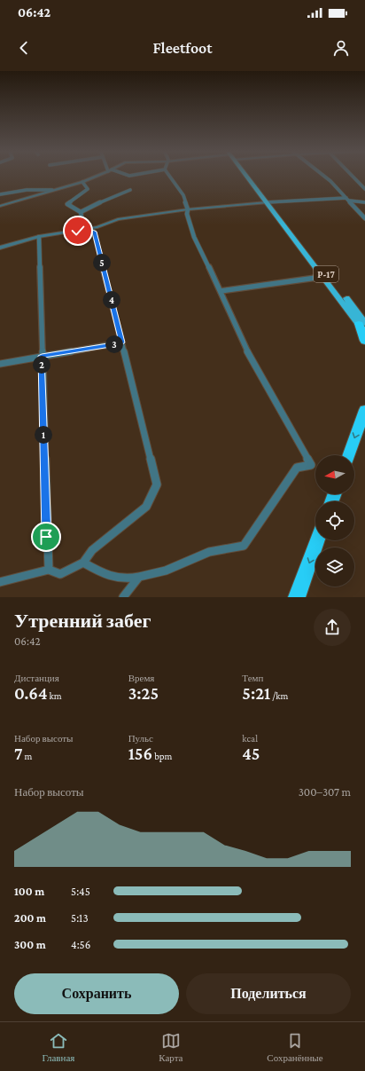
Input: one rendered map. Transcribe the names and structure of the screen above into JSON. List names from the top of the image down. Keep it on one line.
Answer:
{"streets":{"main road":["P-17"]},"north":"left","page":{"status":"06:42","header":"Fleetfoot","pins":["5","4","3","2","1"],"heading":["Утренний забег","06:42"],"stats":[["Дистанция","0.64 km"],["Время","3:25"],["Темп","5:21 /km"],["Набор высоты","7 m"],["Пульс","156 bpm"],["kcal","45"]],"chart":["Набор высоты","300–307 m"],"list":[{"name":"100 m","note":"5:45"},{"name":"200 m","note":"5:13"},{"name":"300 m","note":"4:56"}],"buttons":["Сохранить","Поделиться"],"tabs":["Главная","Карта","Сохранённые"]}}
